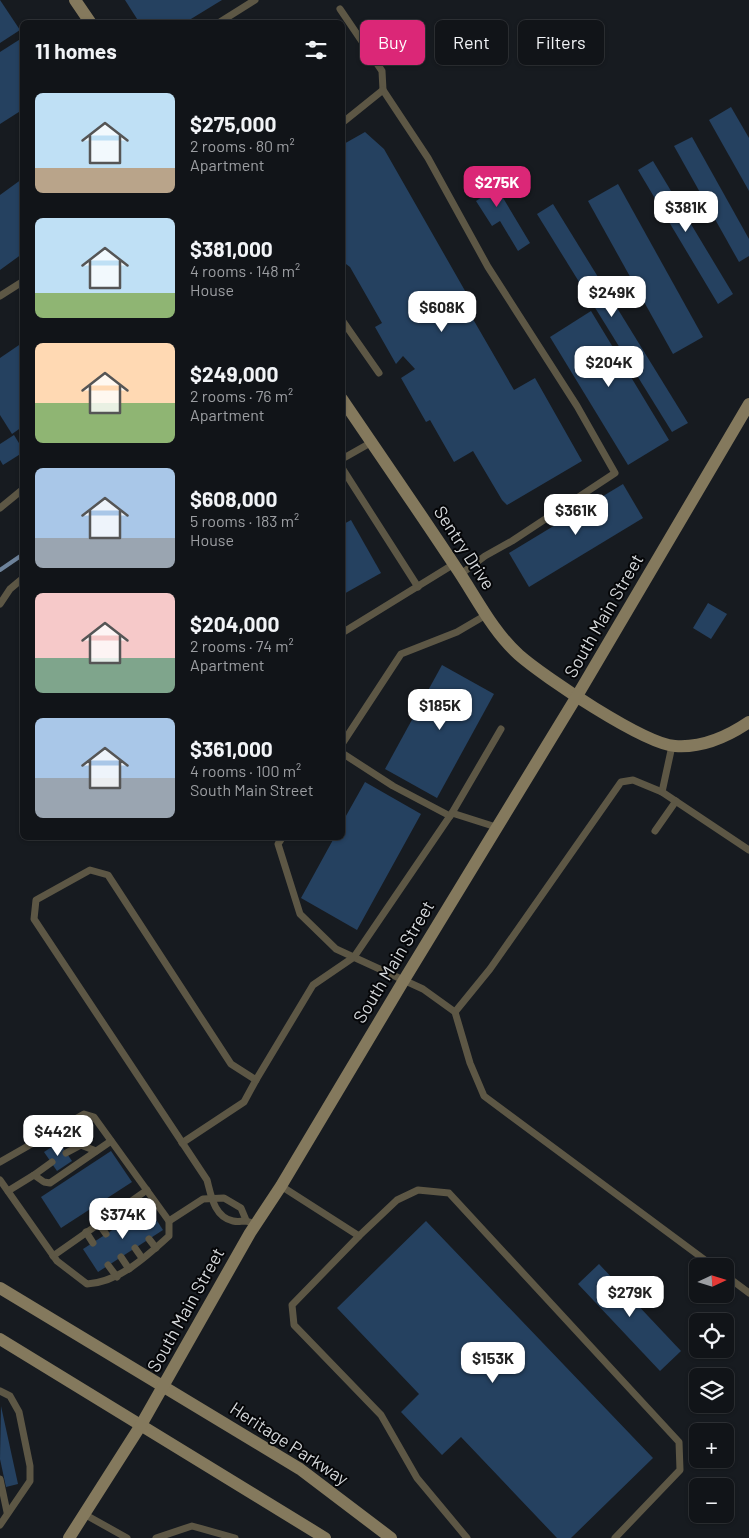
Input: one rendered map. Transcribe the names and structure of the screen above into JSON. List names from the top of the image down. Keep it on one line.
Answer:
{"streets":{"main road":["Sentry Drive","South Main Street","Heritage Parkway"]},"crossings":[["Sentry Drive","South Main Street"],["South Main Street","Heritage Parkway"]],"north":"right","page":{"chip":["Buy","Rent","Filters"],"heading":"11 homes","list":[{"name":"$275,000","note":"2 rooms · 80 m² · Apartment"},{"name":"$381,000","note":"4 rooms · 148 m² · House"},{"name":"$249,000","note":"2 rooms · 76 m² · Apartment"},{"name":"$608,000","note":"5 rooms · 183 m² · House"},{"name":"$204,000","note":"2 rooms · 74 m² · Apartment"},{"name":"$361,000","note":"4 rooms · 100 m² · South Main Street"}],"price":["$275K","$381K","$249K","$608K","$204K","$361K","$185K","$442K","$374K","$279K","$153K"],"map_buttons":["+","−"]}}
